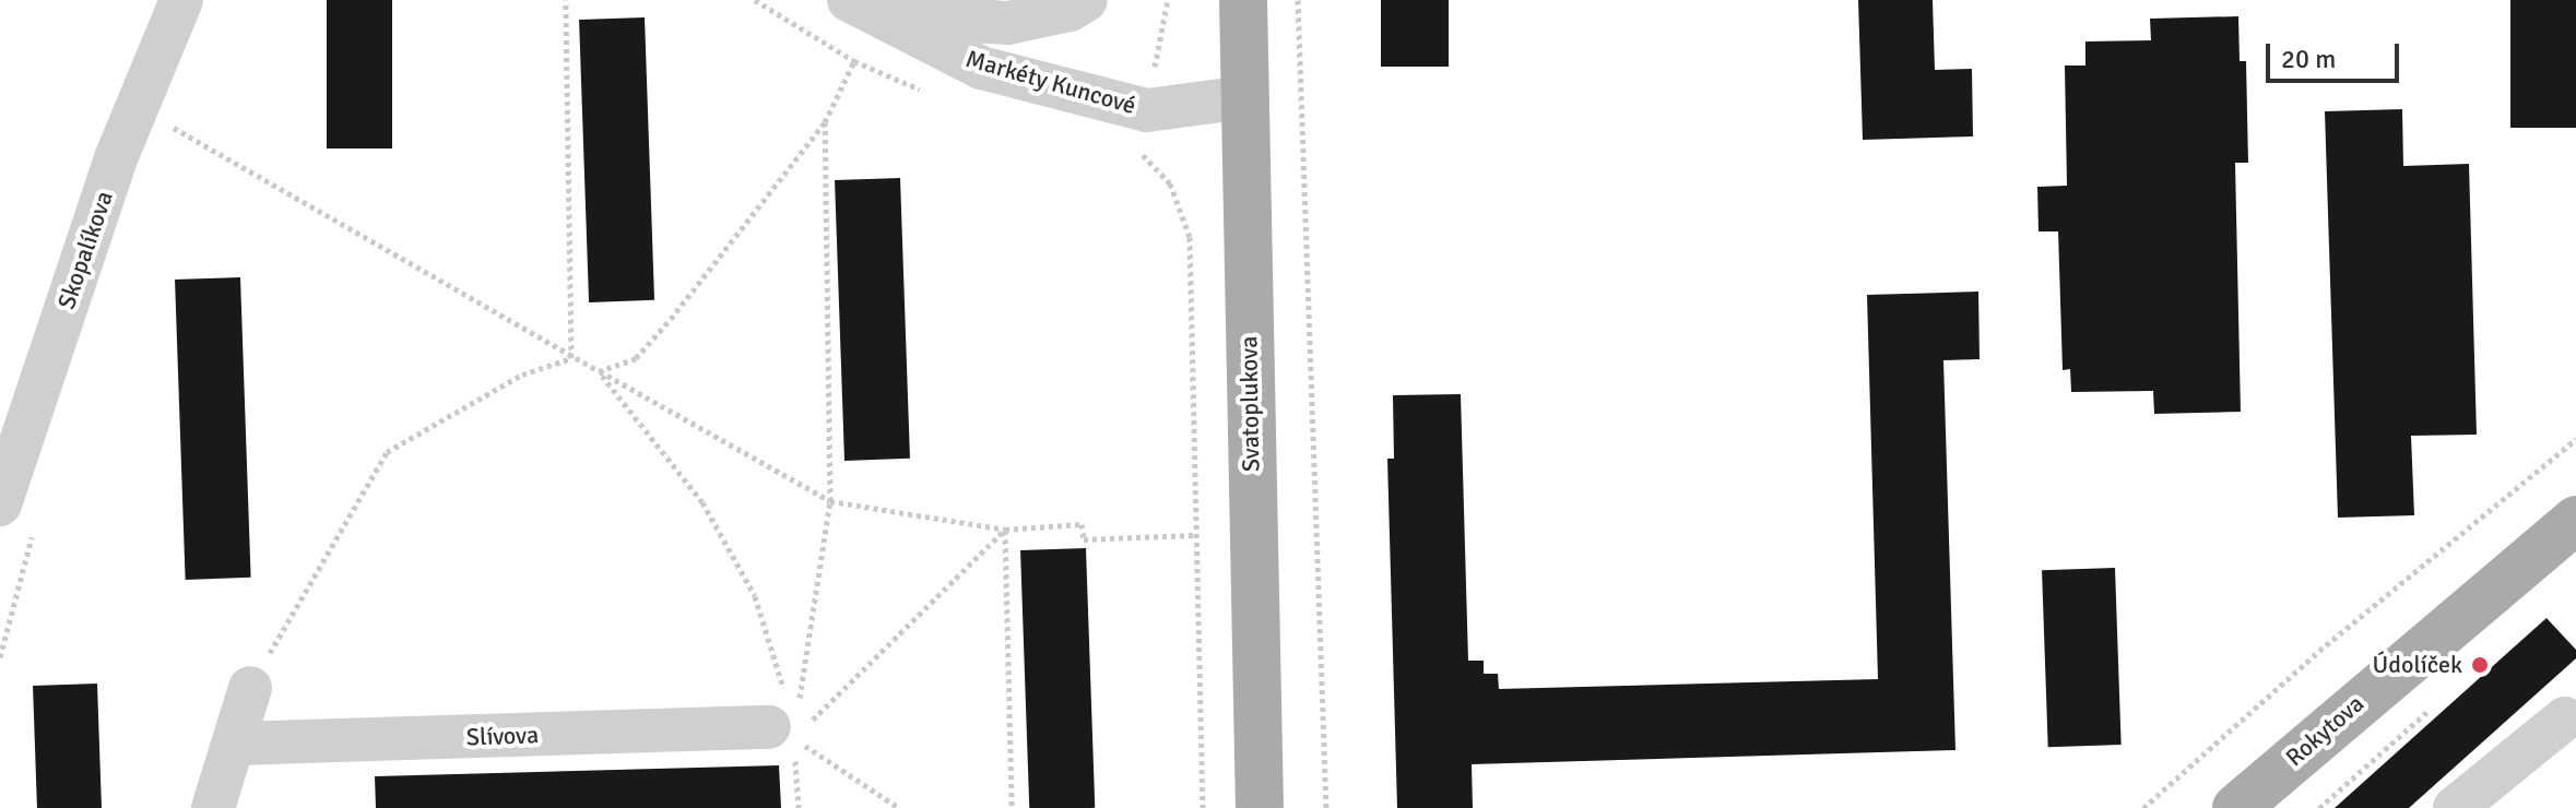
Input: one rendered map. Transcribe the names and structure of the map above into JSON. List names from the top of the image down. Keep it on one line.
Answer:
{"streets":{"main road":["Svatoplukova","Rokytova"],"street":["Markéty Kuncové","Skopalíkova","Slívova"]},"crossings":[["Markéty Kuncové","Svatoplukova"]],"places":["Údolíček"],"scale_bar":"20 m"}
